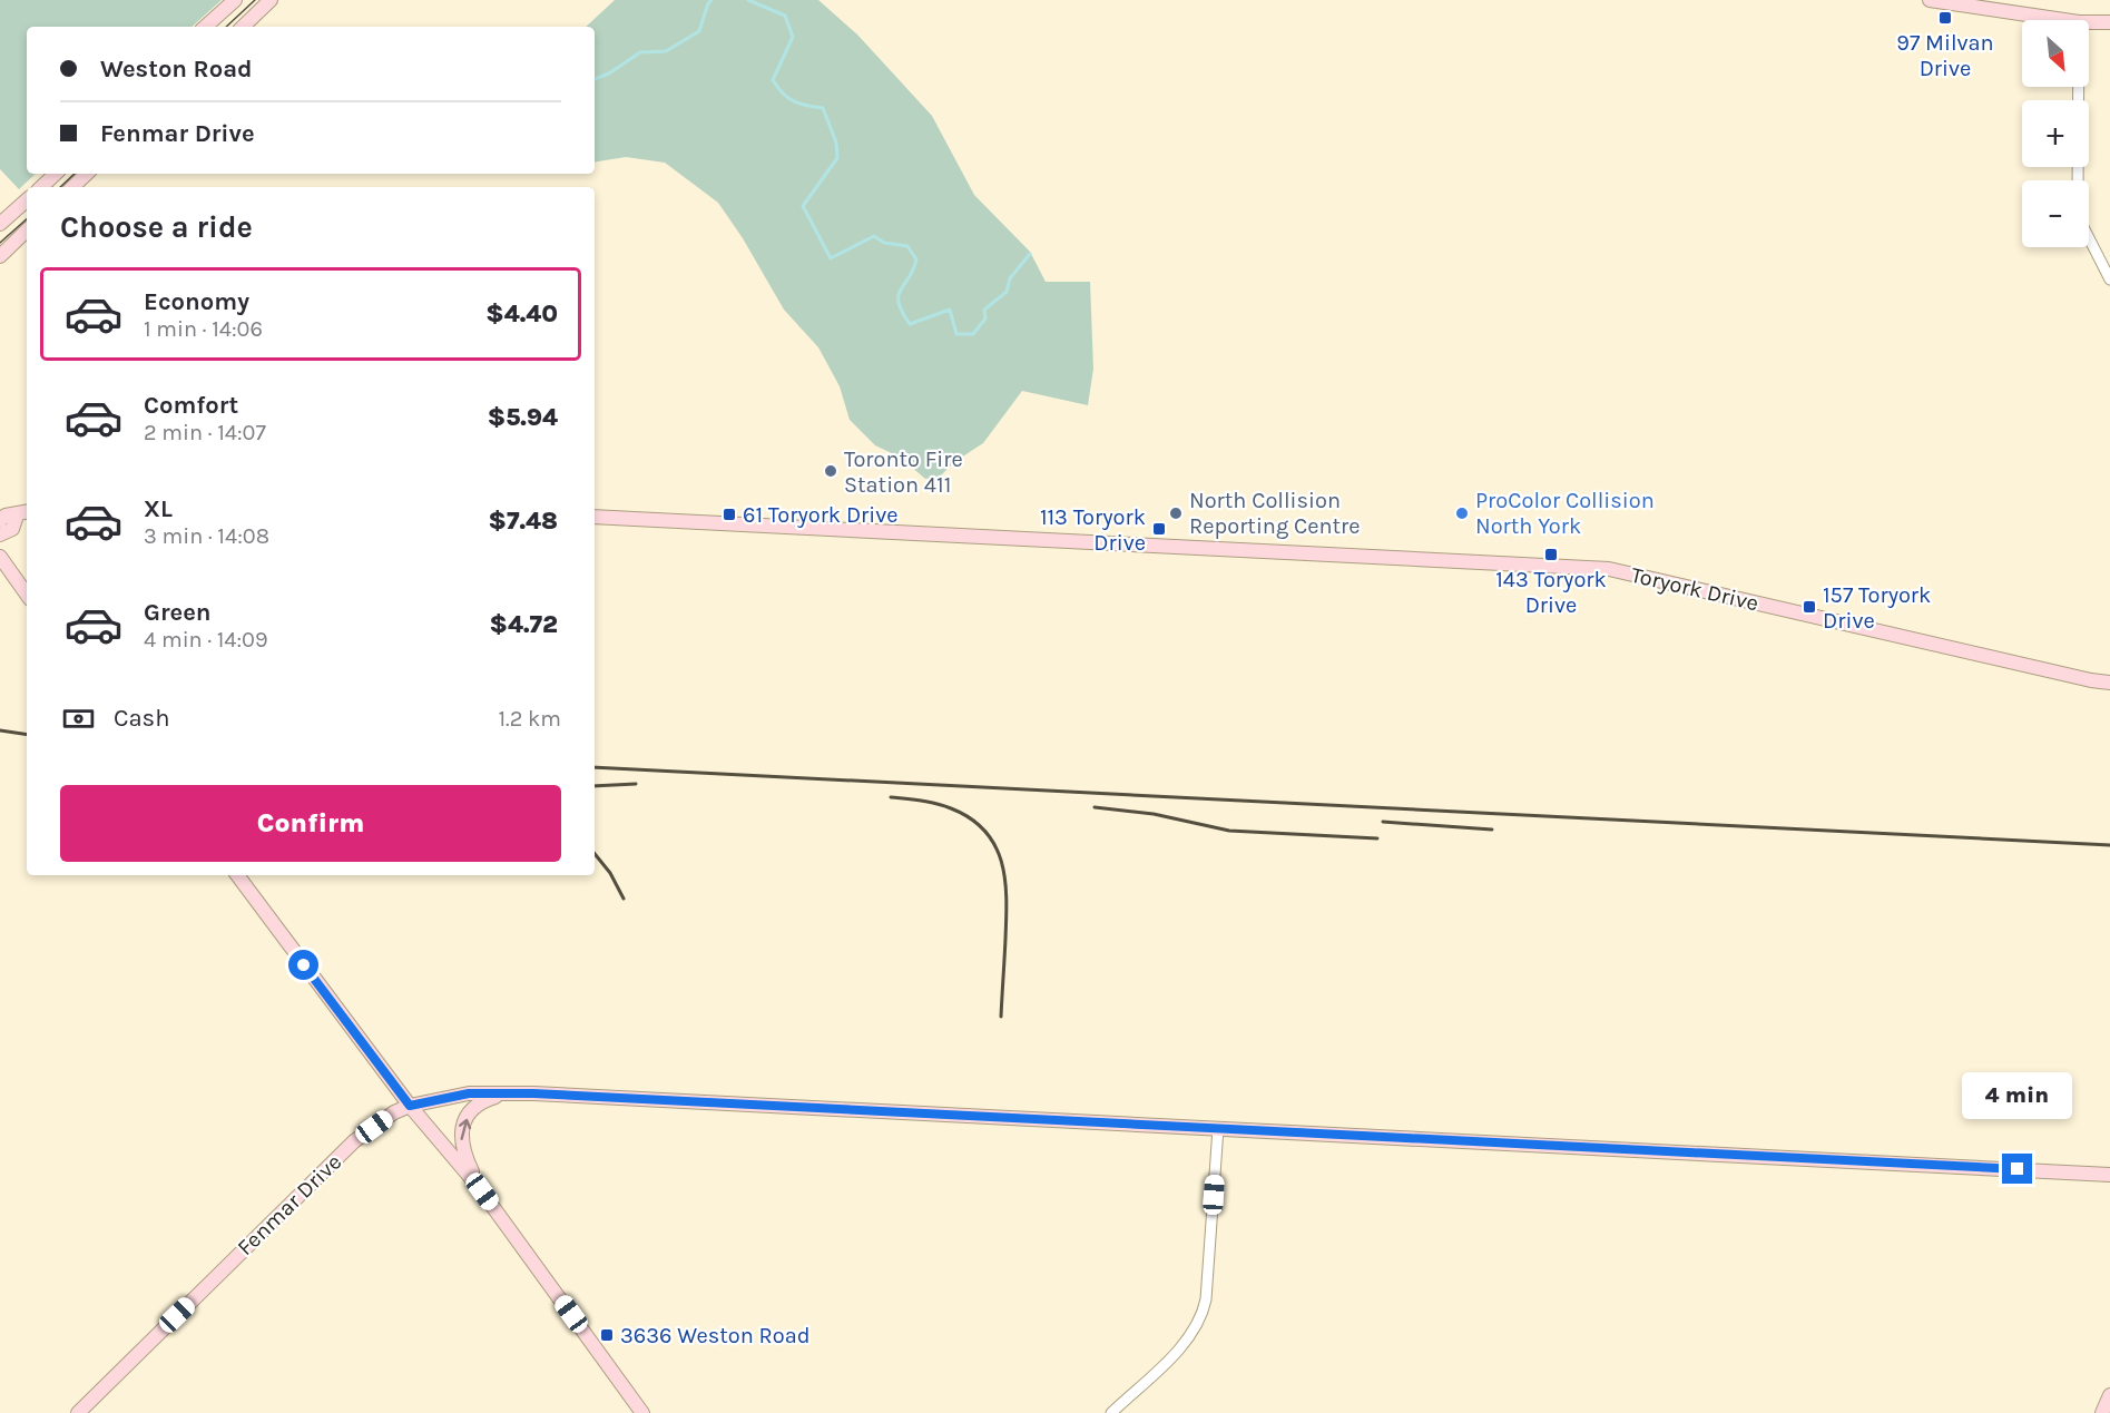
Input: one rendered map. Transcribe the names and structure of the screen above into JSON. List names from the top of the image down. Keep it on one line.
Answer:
{"streets":{"street":["Toryork Drive","Fenmar Drive"]},"places":{"transit":["97 Milvan Drive","61 Toryork Drive","113 Toryork Drive","143 Toryork Drive","157 Toryork Drive","3636 Weston Road"],"other":["Toronto Fire Station 411","North Collision Reporting Centre","ProColor Collision North York"]},"north":"bottom right","page":{"map_buttons":["+","−"],"banner":["Weston Road","Fenmar Drive"],"heading":"Choose a ride","list":[{"name":"Economy","note":"1 min · 14:06","value":"$4.40"},{"name":"Comfort","note":"2 min · 14:07","value":"$5.94"},{"name":"XL","note":"3 min · 14:08","value":"$7.48"},{"name":"Green","note":"4 min · 14:09","value":"$4.72"}],"pay":["Cash","1.2 km"],"buttons":"Confirm","bubble":"4 min"}}
